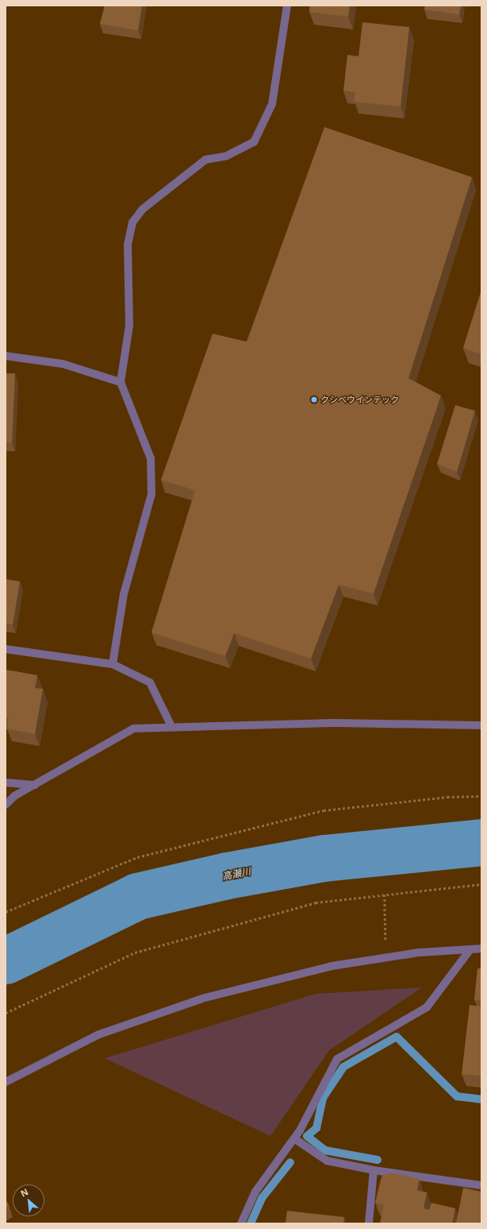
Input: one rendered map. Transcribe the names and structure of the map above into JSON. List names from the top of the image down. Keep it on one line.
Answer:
{"water":["高瀬川"],"places":["クシベウインテック"],"north":"top left"}
